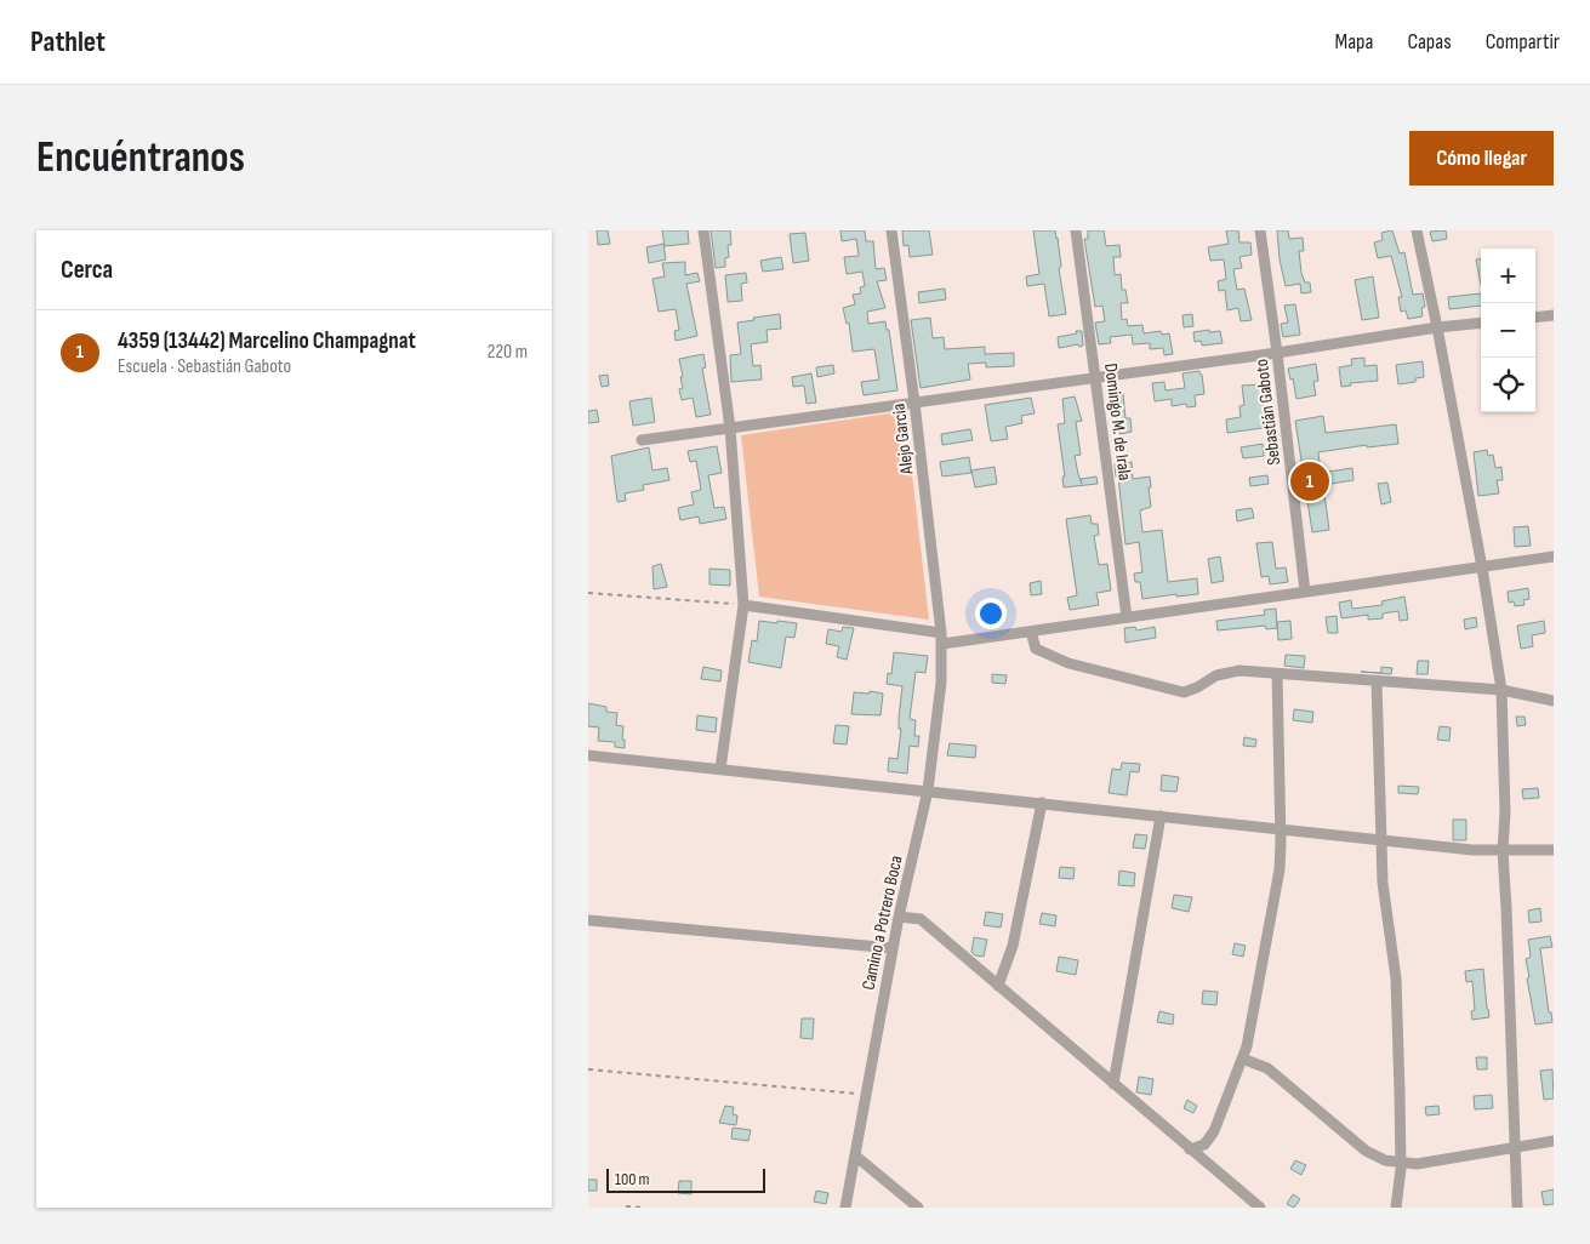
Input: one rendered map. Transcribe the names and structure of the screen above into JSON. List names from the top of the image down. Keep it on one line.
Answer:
{"streets":{"street":["Sebastián Gaboto","Domingo M. de Irala","Alejo Garcia","Camino a Potrero Boca"]},"crossings":[["Alejo Garcia","Camino a Potrero Boca"]],"scale_bar":"100 m","page":{"header":"Pathlet","nav":["Mapa","Capas","Compartir"],"buttons":"Cómo llegar","title":"Encuéntranos","heading":"Cerca","map_buttons":["+","−"],"list":[{"mark":"1","name":"4359 (13442) Marcelino Champagnat","note":"Escuela · Sebastián Gaboto","value":"220 m"}],"pins":"1","scale":"100 m"}}
